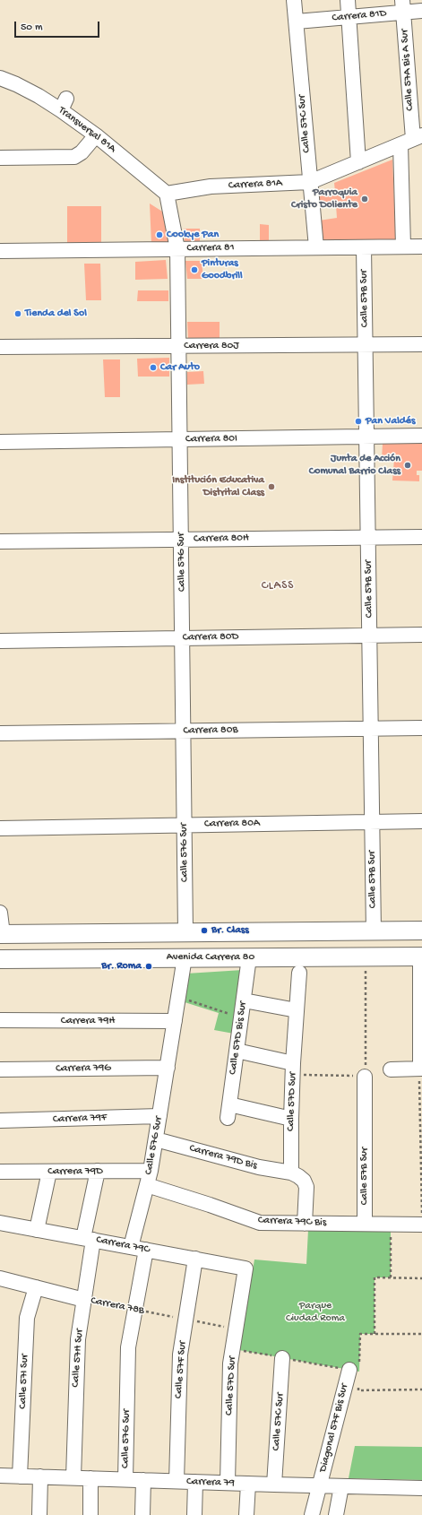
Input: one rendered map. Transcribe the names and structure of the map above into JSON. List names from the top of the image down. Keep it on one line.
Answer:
{"streets":{"main road":["Avenida Carrera 80"],"street":["Carrera 81D","Calle 57A Bis A Sur","Calle 57C Sur","Transversal 81A","Carrera 81A","Carrera 81","Calle 57B Sur","Carrera 80J","Carrera 80I","Carrera 80H","Calle 57G Sur","Carrera 80D","Carrera 80B","Carrera 80A","Carrera 79H","Calle 57D Bis Sur","Carrera 79G","Calle 57D Sur","Carrera 79F","Carrera 79D Bis","Carrera 79D","Carrera 79C Bis","Carrera 79C","Carrera 78B","Calle 57H Sur","Calle 57F Sur","Calle 57I Sur","Diagonal 57F Bis Sur","Carrera 79"]},"crossings":[["Carrera 81D","Calle 57A Bis A Sur"],["Carrera 81D","Calle 57C Sur"],["Calle 57A Bis A Sur","Carrera 81A"],["Calle 57A Bis A Sur","Carrera 81"],["Calle 57C Sur","Carrera 81A"],["Calle 57C Sur","Carrera 81"],["Calle 57C Sur","Carrera 79"],["Transversal 81A","Carrera 81A"],["Transversal 81A","Calle 57G Sur"],["Carrera 81A","Calle 57G Sur"],["Carrera 81","Calle 57B Sur"],["Carrera 81","Calle 57G Sur"],["Calle 57B Sur","Carrera 80J"],["Calle 57B Sur","Carrera 80I"],["Calle 57B Sur","Carrera 80H"],["Calle 57B Sur","Carrera 80D"],["Calle 57B Sur","Carrera 80B"],["Calle 57B Sur","Carrera 80A"],["Calle 57B Sur","Carrera 79C Bis"],["Carrera 80J","Calle 57G Sur"],["Carrera 80I","Calle 57G Sur"],["Carrera 80H","Calle 57G Sur"],["Calle 57G Sur","Carrera 80D"],["Calle 57G Sur","Carrera 80B"],["Calle 57G Sur","Carrera 80A"],["Calle 57G Sur","Avenida Carrera 80"],["Calle 57G Sur","Carrera 79H"],["Calle 57G Sur","Carrera 79G"],["Calle 57G Sur","Carrera 79F"],["Calle 57G Sur","Carrera 79D Bis"],["Calle 57G Sur","Carrera 79D"],["Calle 57G Sur","Carrera 79C Bis"],["Calle 57G Sur","Carrera 79C"],["Calle 57G Sur","Carrera 78B"],["Calle 57G Sur","Carrera 79"],["Avenida Carrera 80","Calle 57D Bis Sur"],["Calle 57D Bis Sur","Calle 57D Sur"],["Calle 57D Sur","Carrera 79D Bis"],["Calle 57D Sur","Carrera 79C"],["Calle 57D Sur","Carrera 78B"],["Calle 57D Sur","Carrera 79"],["Carrera 79D","Calle 57H Sur"],["Carrera 79C","Calle 57H Sur"],["Carrera 79C","Calle 57F Sur"],["Carrera 78B","Calle 57H Sur"],["Carrera 78B","Calle 57F Sur"],["Carrera 78B","Calle 57I Sur"],["Calle 57H Sur","Carrera 79"],["Calle 57F Sur","Carrera 79"],["Calle 57I Sur","Carrera 79"],["Diagonal 57F Bis Sur","Carrera 79"]],"districts":["CLASS"],"parks":["Parque Ciudad Roma"],"places":["Parroquia Cristo Doliente","Cookye Pan","Pinturas Goodbrill","Tienda del Sol","Car Auto","Pan Valdés","Junta de Acción Comunal Barrio Class","Institución Educativa Distrital Class","Br. Class","Br. Roma"],"scale_bar":"50 m"}
